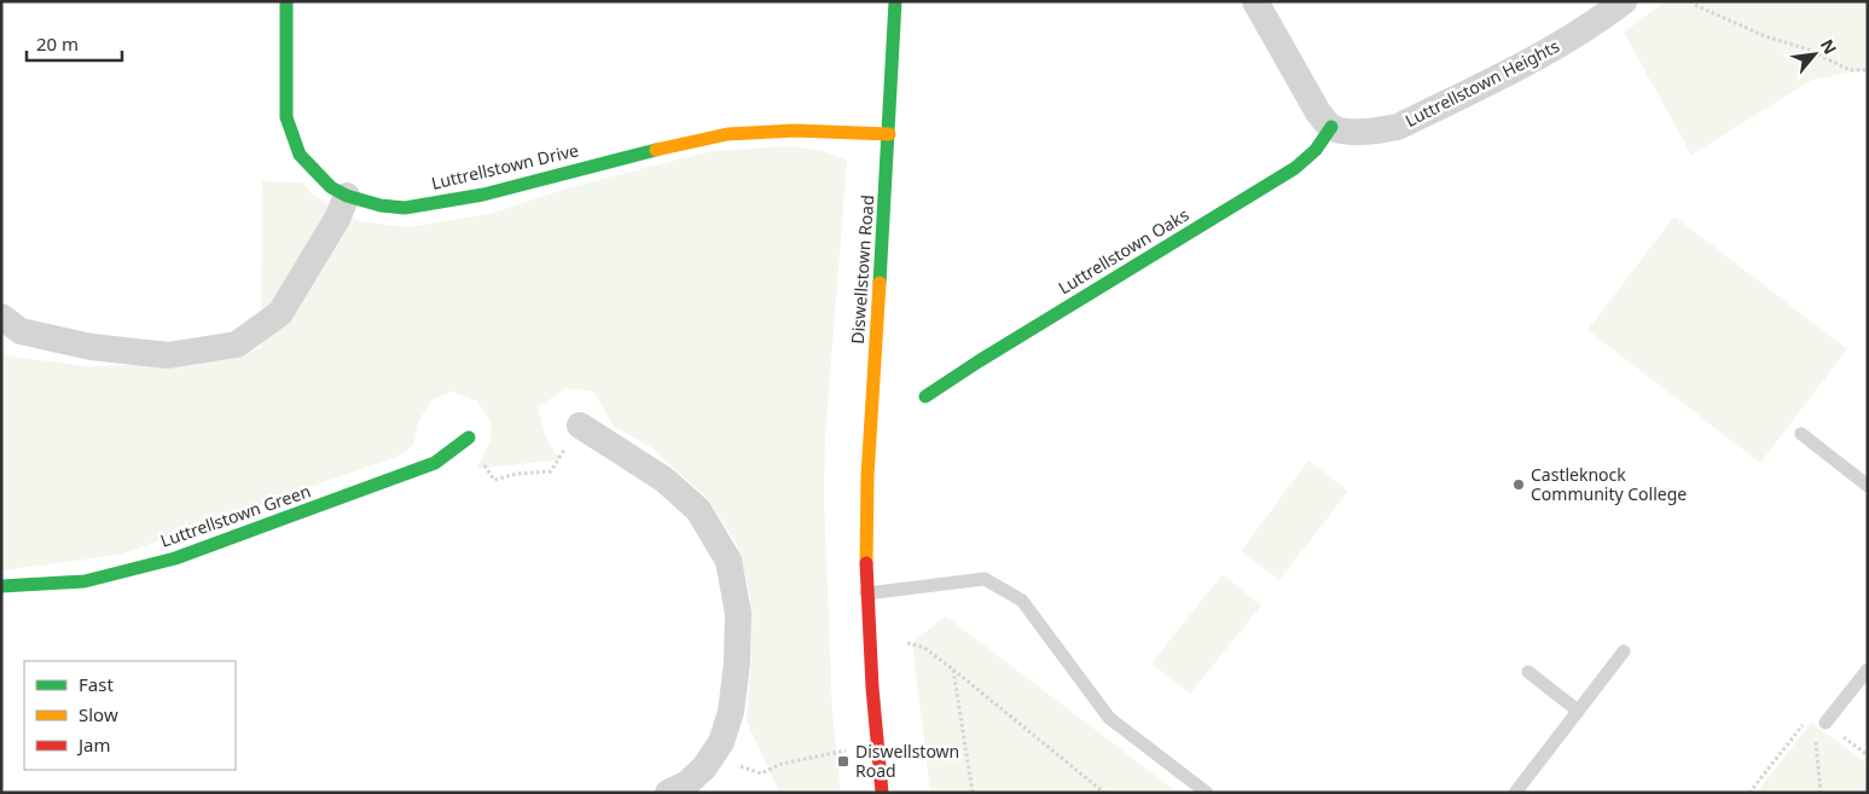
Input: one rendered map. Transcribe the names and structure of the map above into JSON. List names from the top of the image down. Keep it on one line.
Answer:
{"streets":{"street":["Luttrellstown Heights","Luttrellstown Drive","Luttrellstown Oaks","Diswellstown Road","Luttrellstown Green"]},"crossings":[["Luttrellstown Heights","Luttrellstown Oaks"],["Luttrellstown Drive","Diswellstown Road"]],"places":{"other":["Castleknock Community College"],"transit":["Diswellstown Road"]},"legend":["Fast","Slow","Jam"],"scale_bar":"20 m","north":"top right"}
